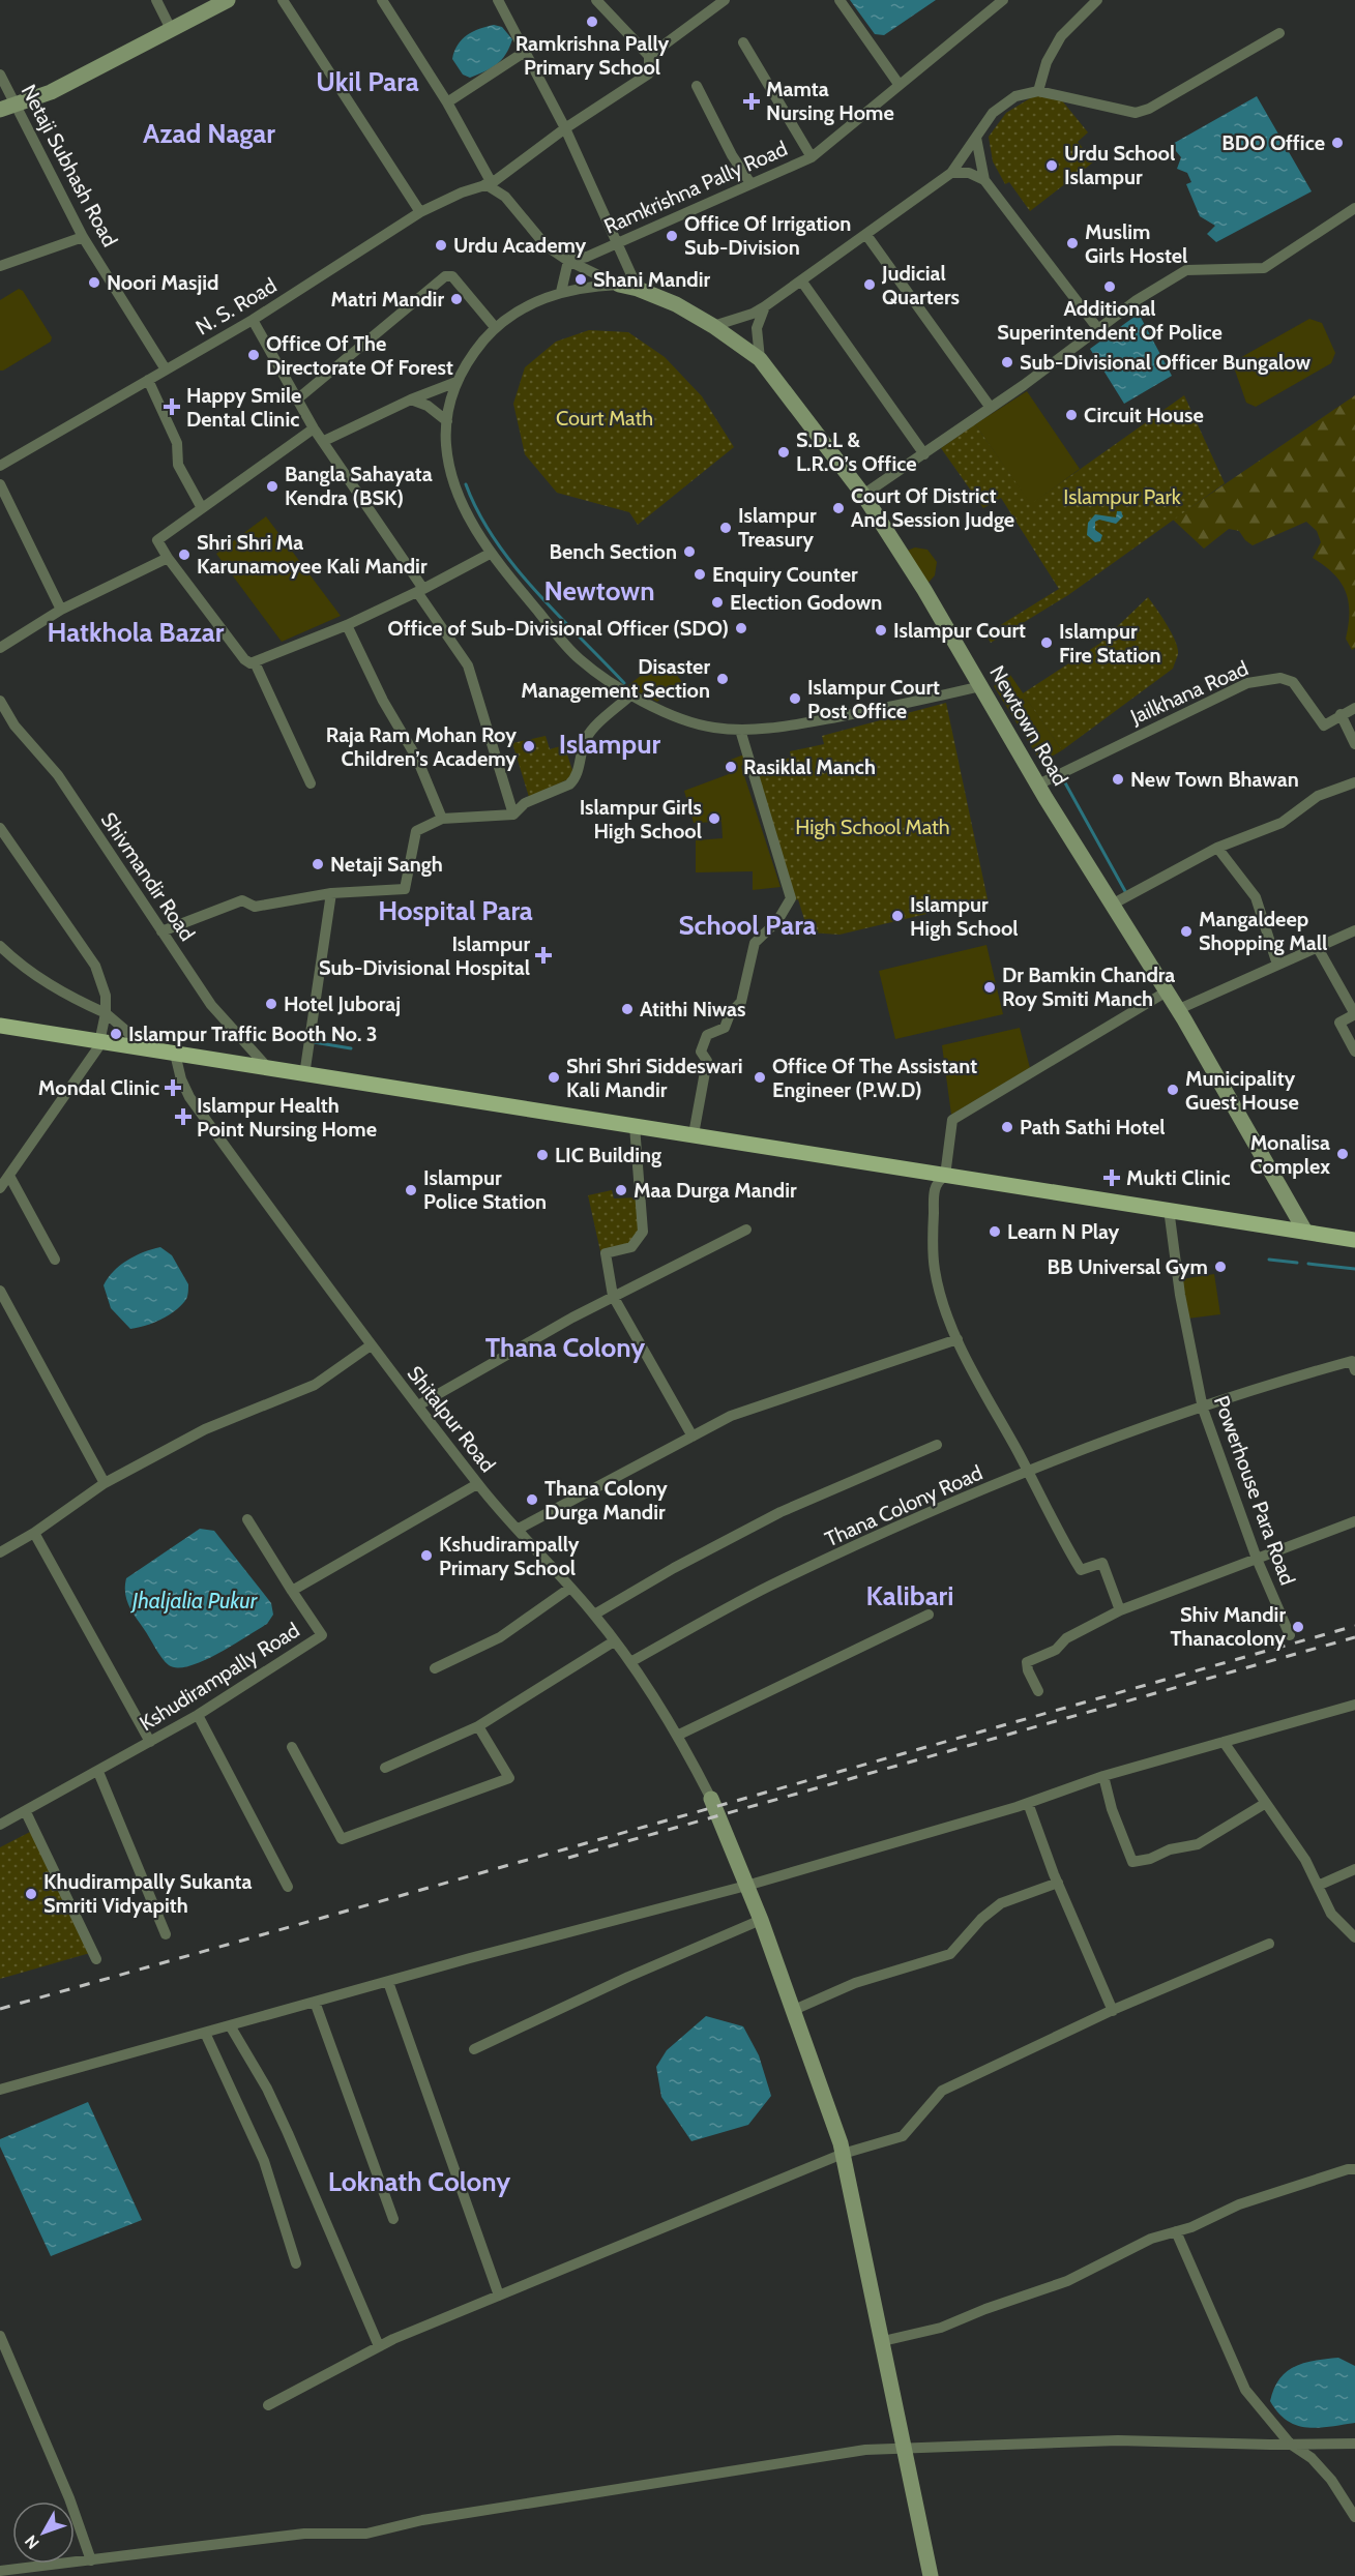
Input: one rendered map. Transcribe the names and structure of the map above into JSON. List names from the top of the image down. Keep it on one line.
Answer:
{"streets":{"street":["Netaji Subhash Road","Ramkrishna Pally Road","N. S. Road","Jailkhana Road","Newtown Road","Shivmandir Road","Shitalpur Road","Powerhouse Para Road","Thana Colony Road","Kshudirampally Road"]},"crossings":[["Netaji Subhash Road","N. S. Road"],["Jailkhana Road","Newtown Road"],["Shitalpur Road","Thana Colony Road"],["Shitalpur Road","Kshudirampally Road"],["Powerhouse Para Road","Thana Colony Road"]],"districts":["Ukil Para","Azad Nagar","Newtown","Hatkhola Bazar","Islampur","Hospital Para","School Para","Thana Colony","Kalibari","Loknath Colony"],"water":["Jhaljalia Pukur"],"parks":["Court Math","Islampur Park","High School Math"],"places":{"other":["Ramkrishna Pally Primary School","BDO Office","Urdu School Islampur","Office Of Irrigation Sub-Division","Muslim Girls Hostel","Urdu Academy","Shani Mandir","Noori Masjid","Judicial Quarters","Additional Superintendent Of Police","Matri Mandir","Office Of The Directorate Of Forest","Sub-Divisional Officer Bungalow","Circuit House","S.D.L & L.R.O’s Office","Bangla Sahayata Kendra (BSK)","Court Of District And Session Judge","Islampur Treasury","Bench Section","Shri Shri Ma Karunamoyee Kali Mandir","Enquiry Counter","Election Godown","Office of Sub-Divisional Officer (SDO)","Islampur Court","Islampur Fire Station","Disaster Management Section","Islampur Court Post Office","Raja Ram Mohan Roy Children’s Academy","Rasiklal Manch","New Town Bhawan","Islampur Girls High School","Netaji Sangh","Islampur High School","Mangaldeep Shopping Mall","Dr Bamkin Chandra Roy Smiti Manch","Hotel Juboraj","Atithi Niwas","Islampur Traffic Booth No. 3","Shri Shri Siddeswari Kali Mandir","Office Of The Assistant Engineer (P.W.D)","Municipality Guest House","Path Sathi Hotel","Monalisa Complex","LIC Building","Islampur Police Station","Maa Durga Mandir","Learn N Play","BB Universal Gym","Thana Colony Durga Mandir","Kshudirampally Primary School","Shiv Mandir Thanacolony","Khudirampally Sukanta Smriti Vidyapith"],"health":["Mamta Nursing Home","Happy Smile Dental Clinic","Islampur Sub-Divisional Hospital","Mondal Clinic","Islampur Health Point Nursing Home","Mukti Clinic"]},"north":"bottom left"}
